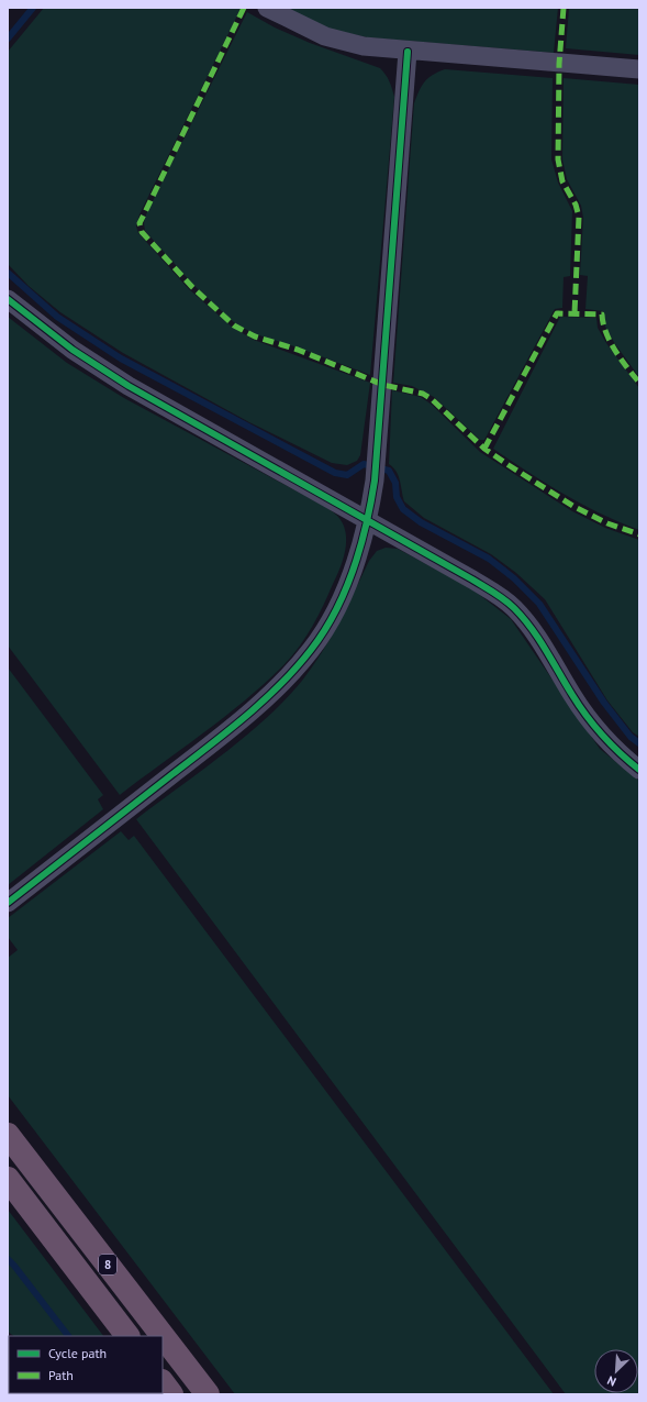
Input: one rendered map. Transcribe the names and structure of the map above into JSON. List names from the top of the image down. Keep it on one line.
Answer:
{"streets":{"highway":["8"]},"legend":["Cycle path","Path"],"north":"bottom left"}
